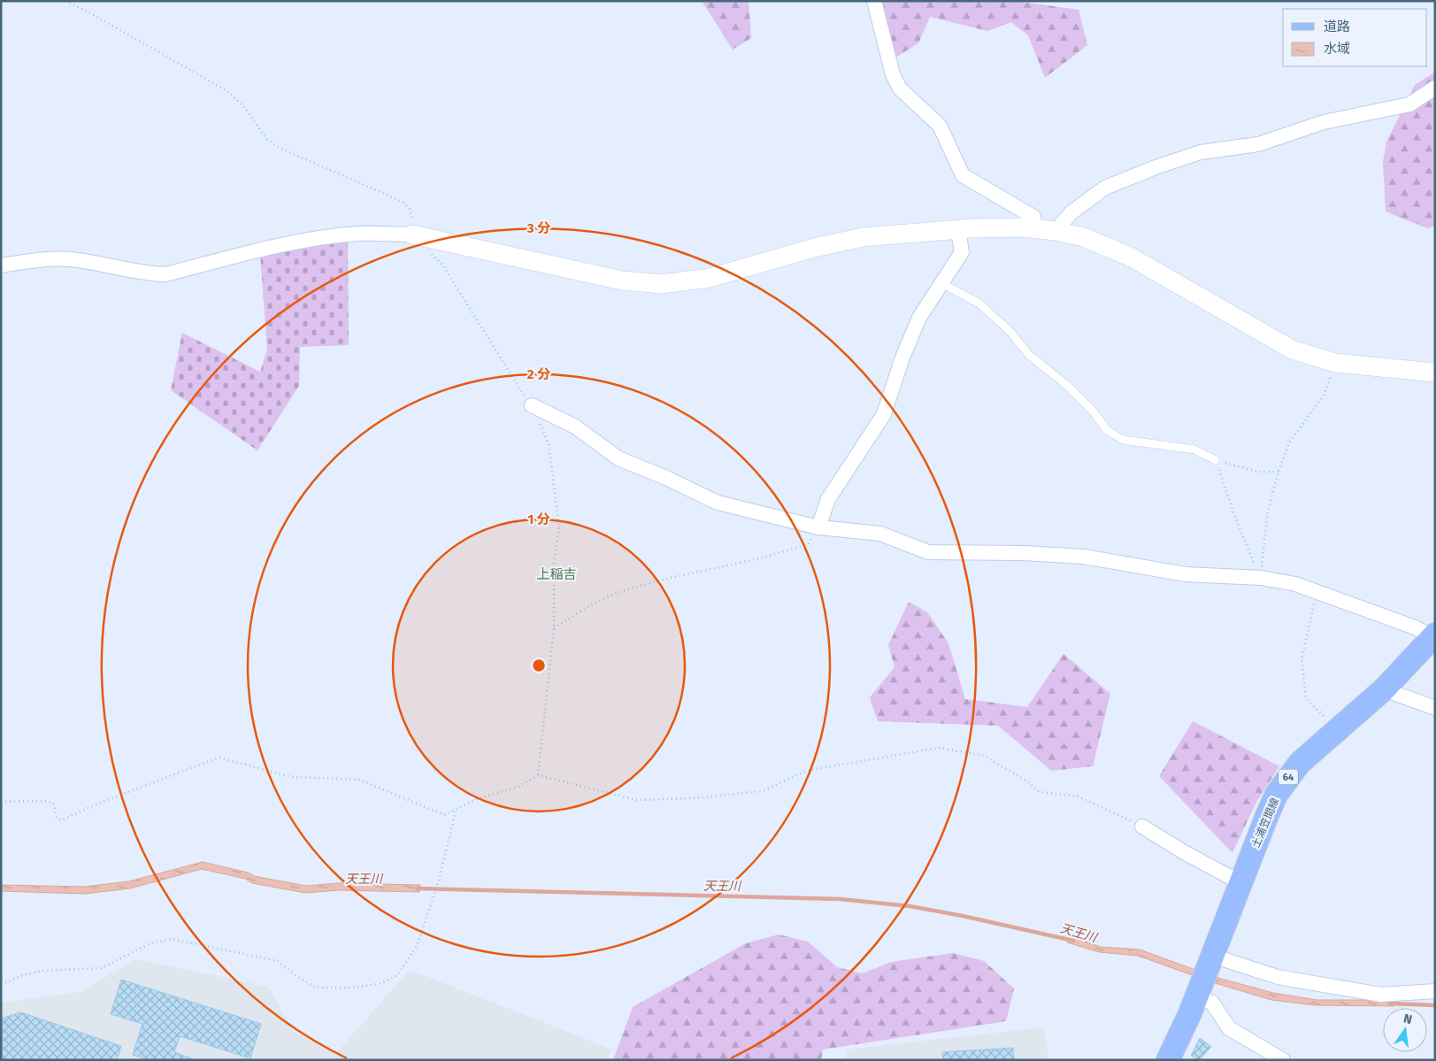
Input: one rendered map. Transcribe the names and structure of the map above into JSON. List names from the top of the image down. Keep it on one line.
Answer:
{"streets":{"main road":["64","土浦笠間線"]},"districts":["上稲吉"],"water":["天王川"],"legend":["道路","水域"],"north":"top","rings":["3 分","2 分","1 分"]}
